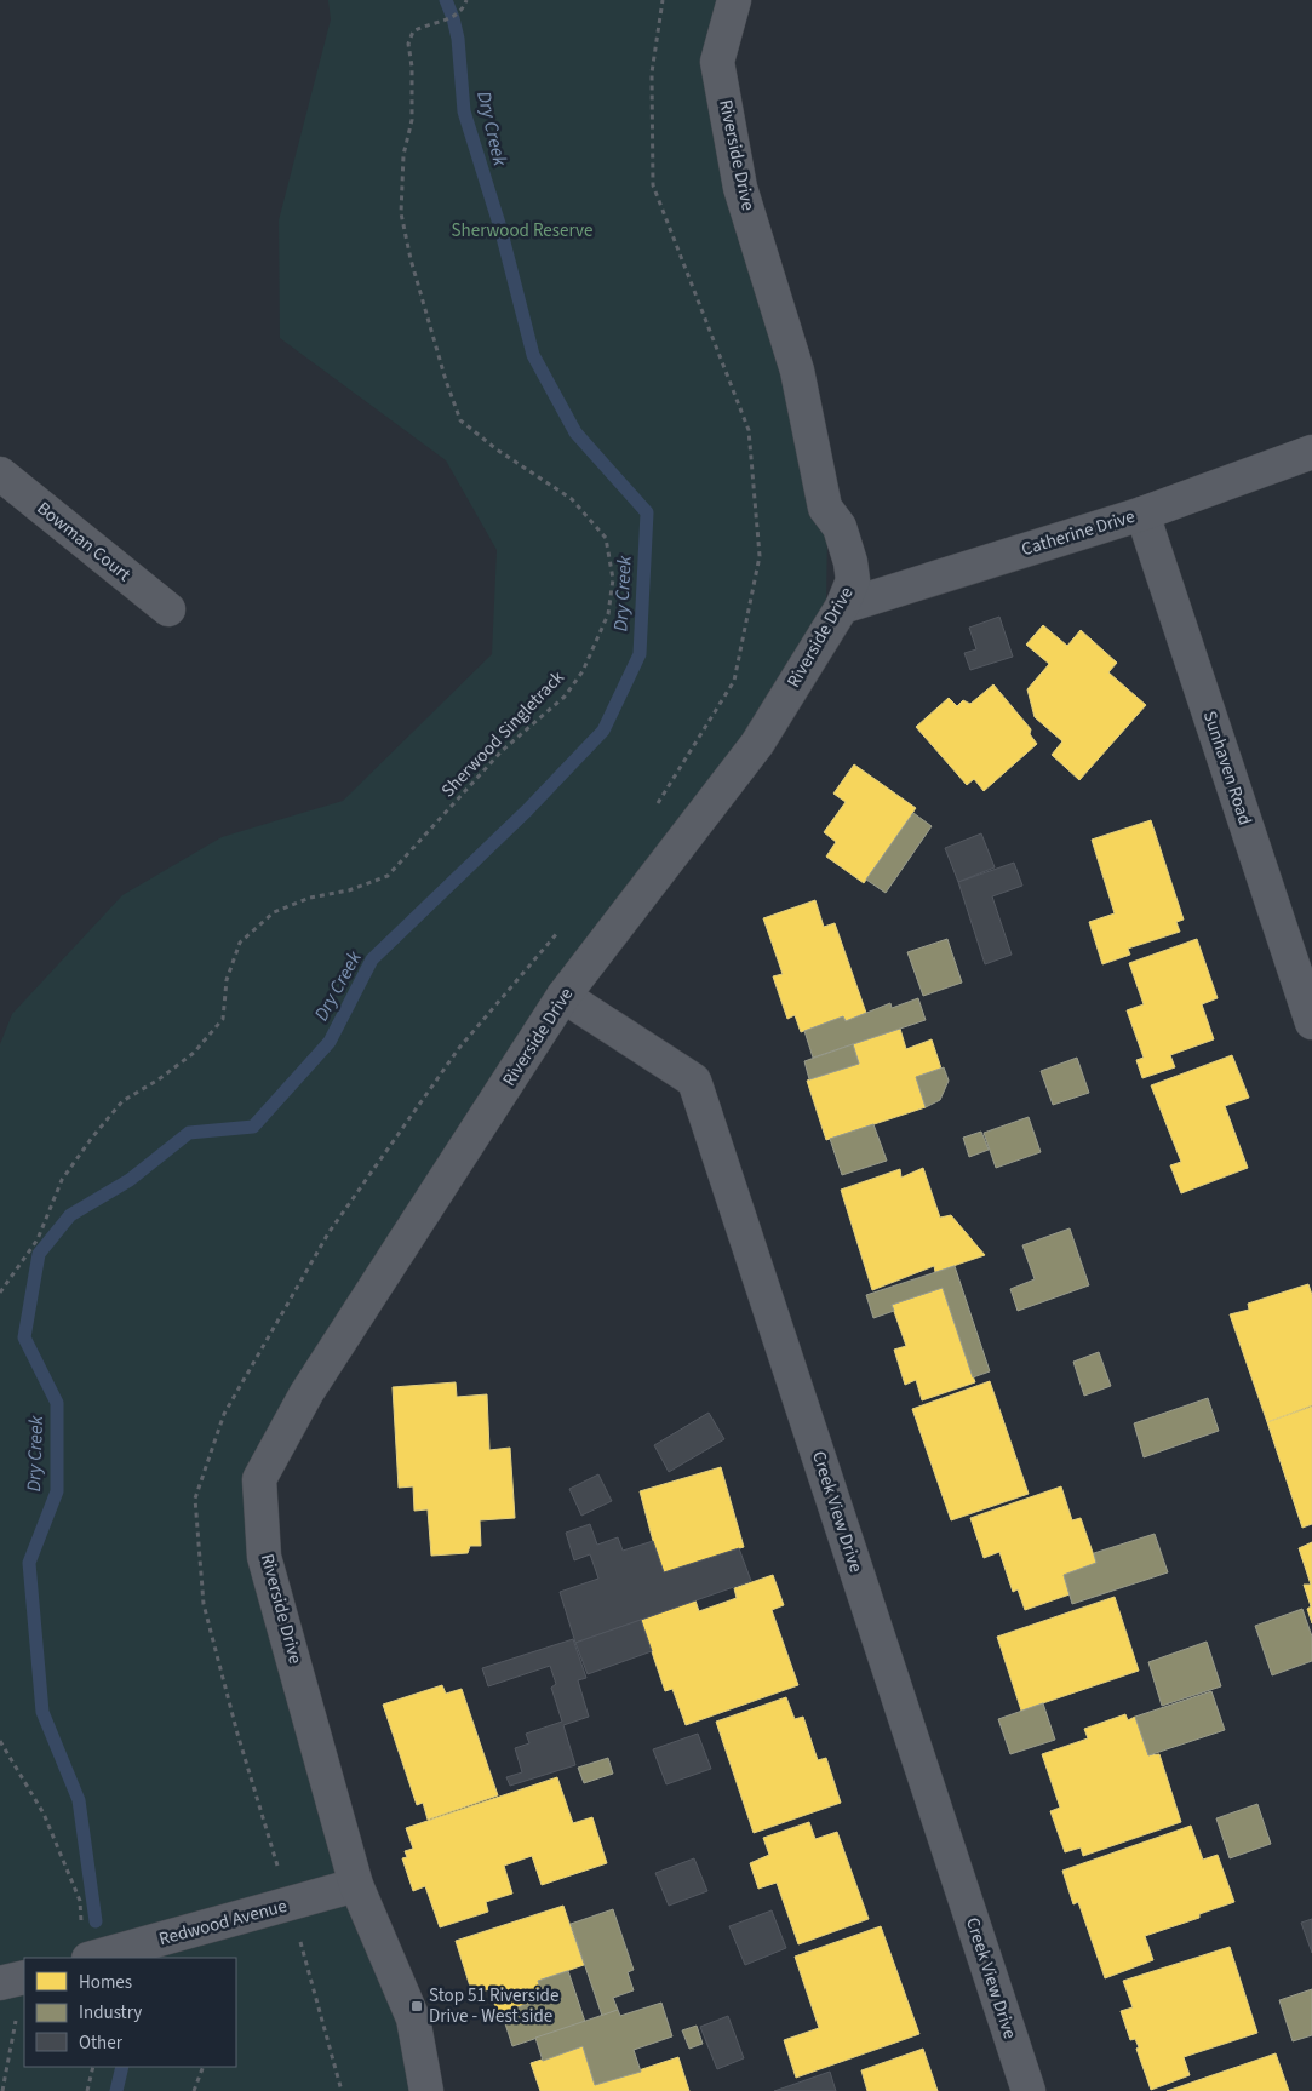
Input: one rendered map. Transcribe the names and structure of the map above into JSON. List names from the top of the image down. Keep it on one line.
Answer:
{"streets":{"street":["Riverside Drive","Catherine Drive","Bowman Court","Sunhaven Road","Creek View Drive","Redwood Avenue"],"path":["Sherwood Singletrack"]},"crossings":[["Riverside Drive","Catherine Drive"],["Riverside Drive","Creek View Drive"],["Riverside Drive","Redwood Avenue"],["Catherine Drive","Sunhaven Road"]],"water":["Dry Creek"],"parks":["Sherwood Reserve"],"places":{"transit":["Stop 51 Riverside Drive - West side"]},"legend":["Homes","Industry","Other"]}
